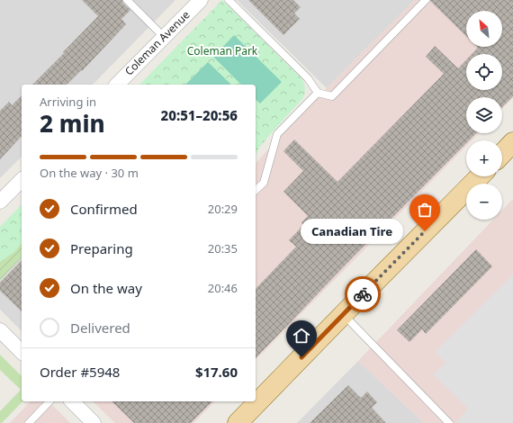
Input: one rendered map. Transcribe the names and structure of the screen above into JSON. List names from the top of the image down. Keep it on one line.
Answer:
{"streets":{"street":["Coleman Avenue"]},"parks":["Coleman Park"],"places":["Canadian Tire"],"north":"top left","page":{"map_buttons":["+","−"],"heading":["2 min","Arriving in","20:51–20:56"],"panel":["Order #5948","$17.60"],"bar":"On the way · 30 m","list":[["Confirmed","20:29"],["Preparing","20:35"],["On the way","20:46"],"Delivered"],"bubble":"Canadian Tire"}}
